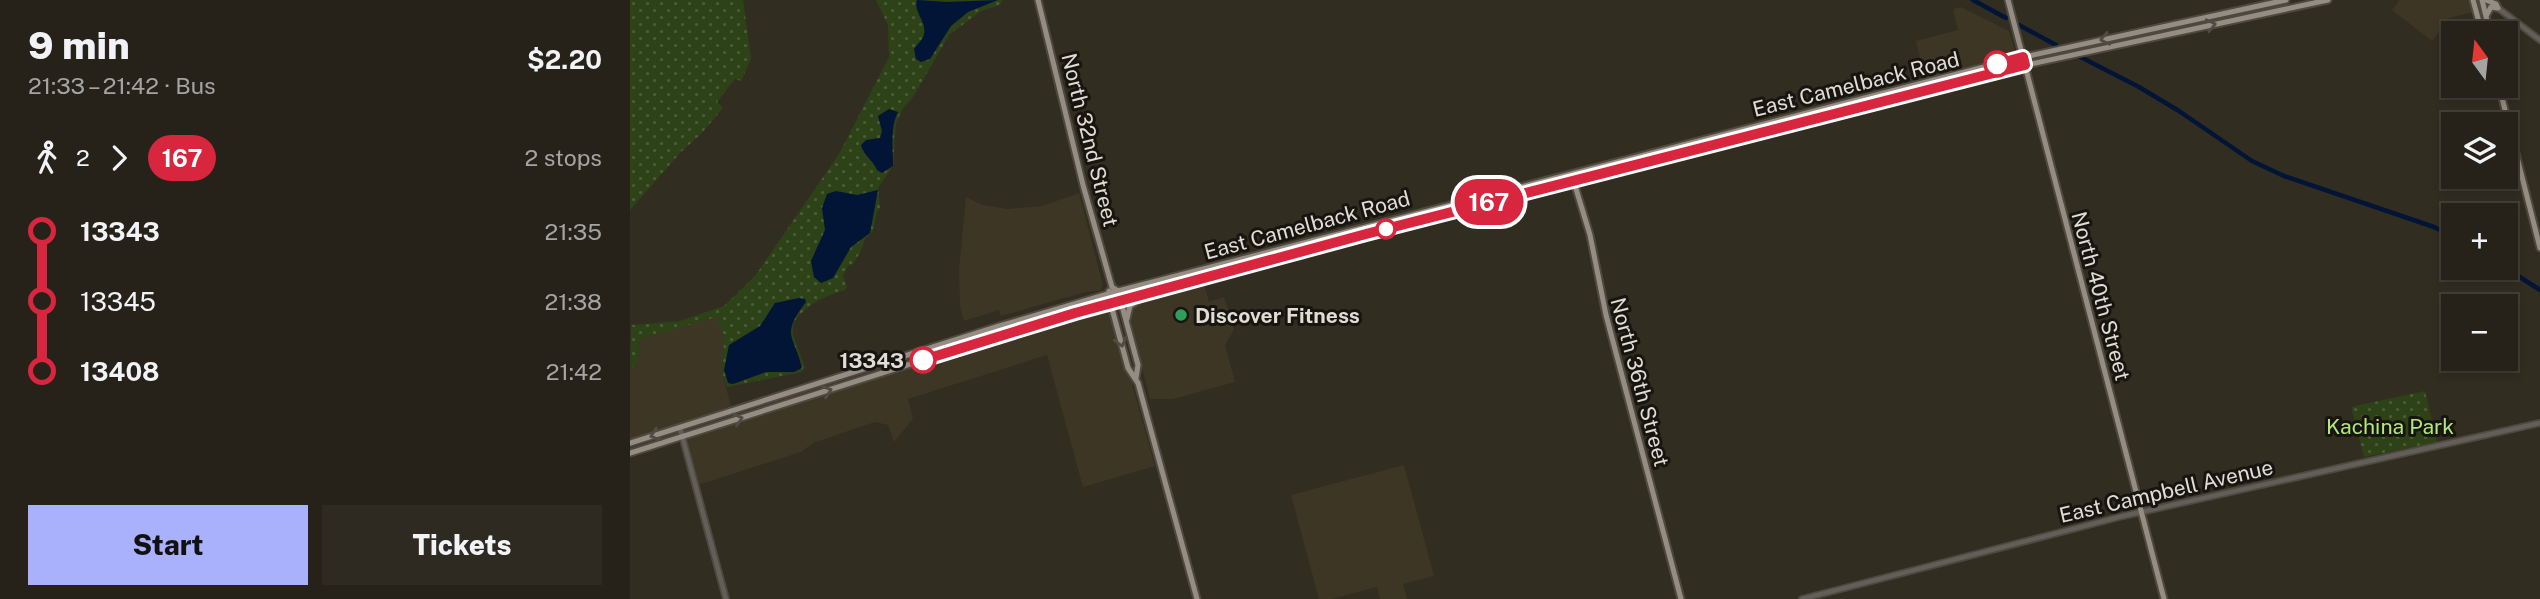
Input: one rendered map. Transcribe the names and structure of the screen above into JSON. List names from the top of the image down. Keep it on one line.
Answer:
{"streets":{"main road":["East Camelback Road","North 32nd Street","North 40th Street","North 36th Street"],"street":["East Campbell Avenue"]},"crossings":[["East Camelback Road","North 32nd Street"],["East Camelback Road","North 40th Street"],["East Camelback Road","North 36th Street"],["North 40th Street","East Campbell Avenue"]],"parks":["Kachina Park"],"places":["Discover Fitness","13343"],"lines":["bus line 167"],"north":"top","page":{"heading":["9 min","21:33 – 21:42 · Bus","$2.20"],"on_map":"167","map_buttons":["+","−"],"legs":["2","167","2 stops"],"list":[{"name":"13343","value":"21:35"},{"name":"13345","value":"21:38"},{"name":"13408","value":"21:42"}],"buttons":["Start","Tickets"]}}
